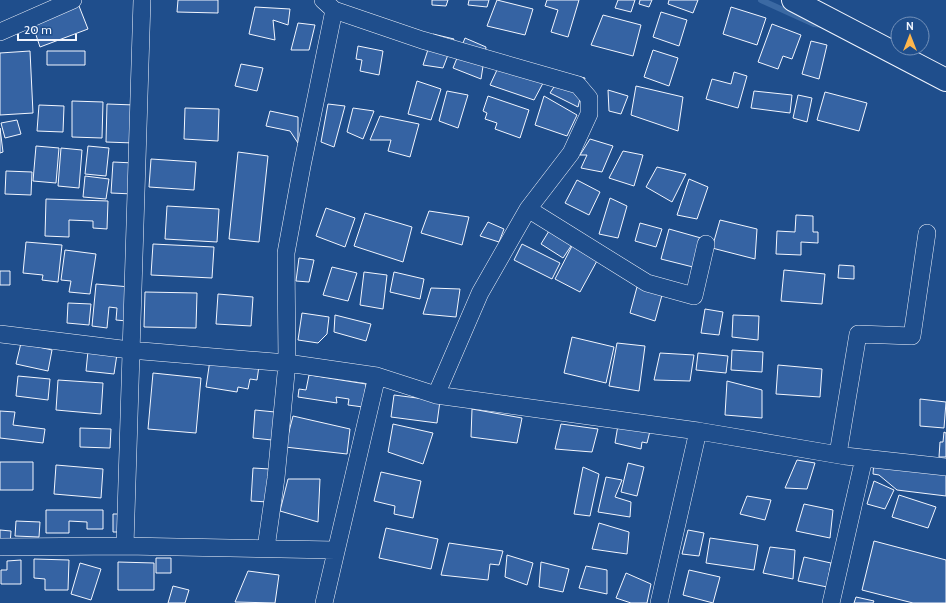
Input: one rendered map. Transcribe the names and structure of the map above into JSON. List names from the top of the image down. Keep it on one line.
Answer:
{"scale_bar":"20 m","north":"top"}
